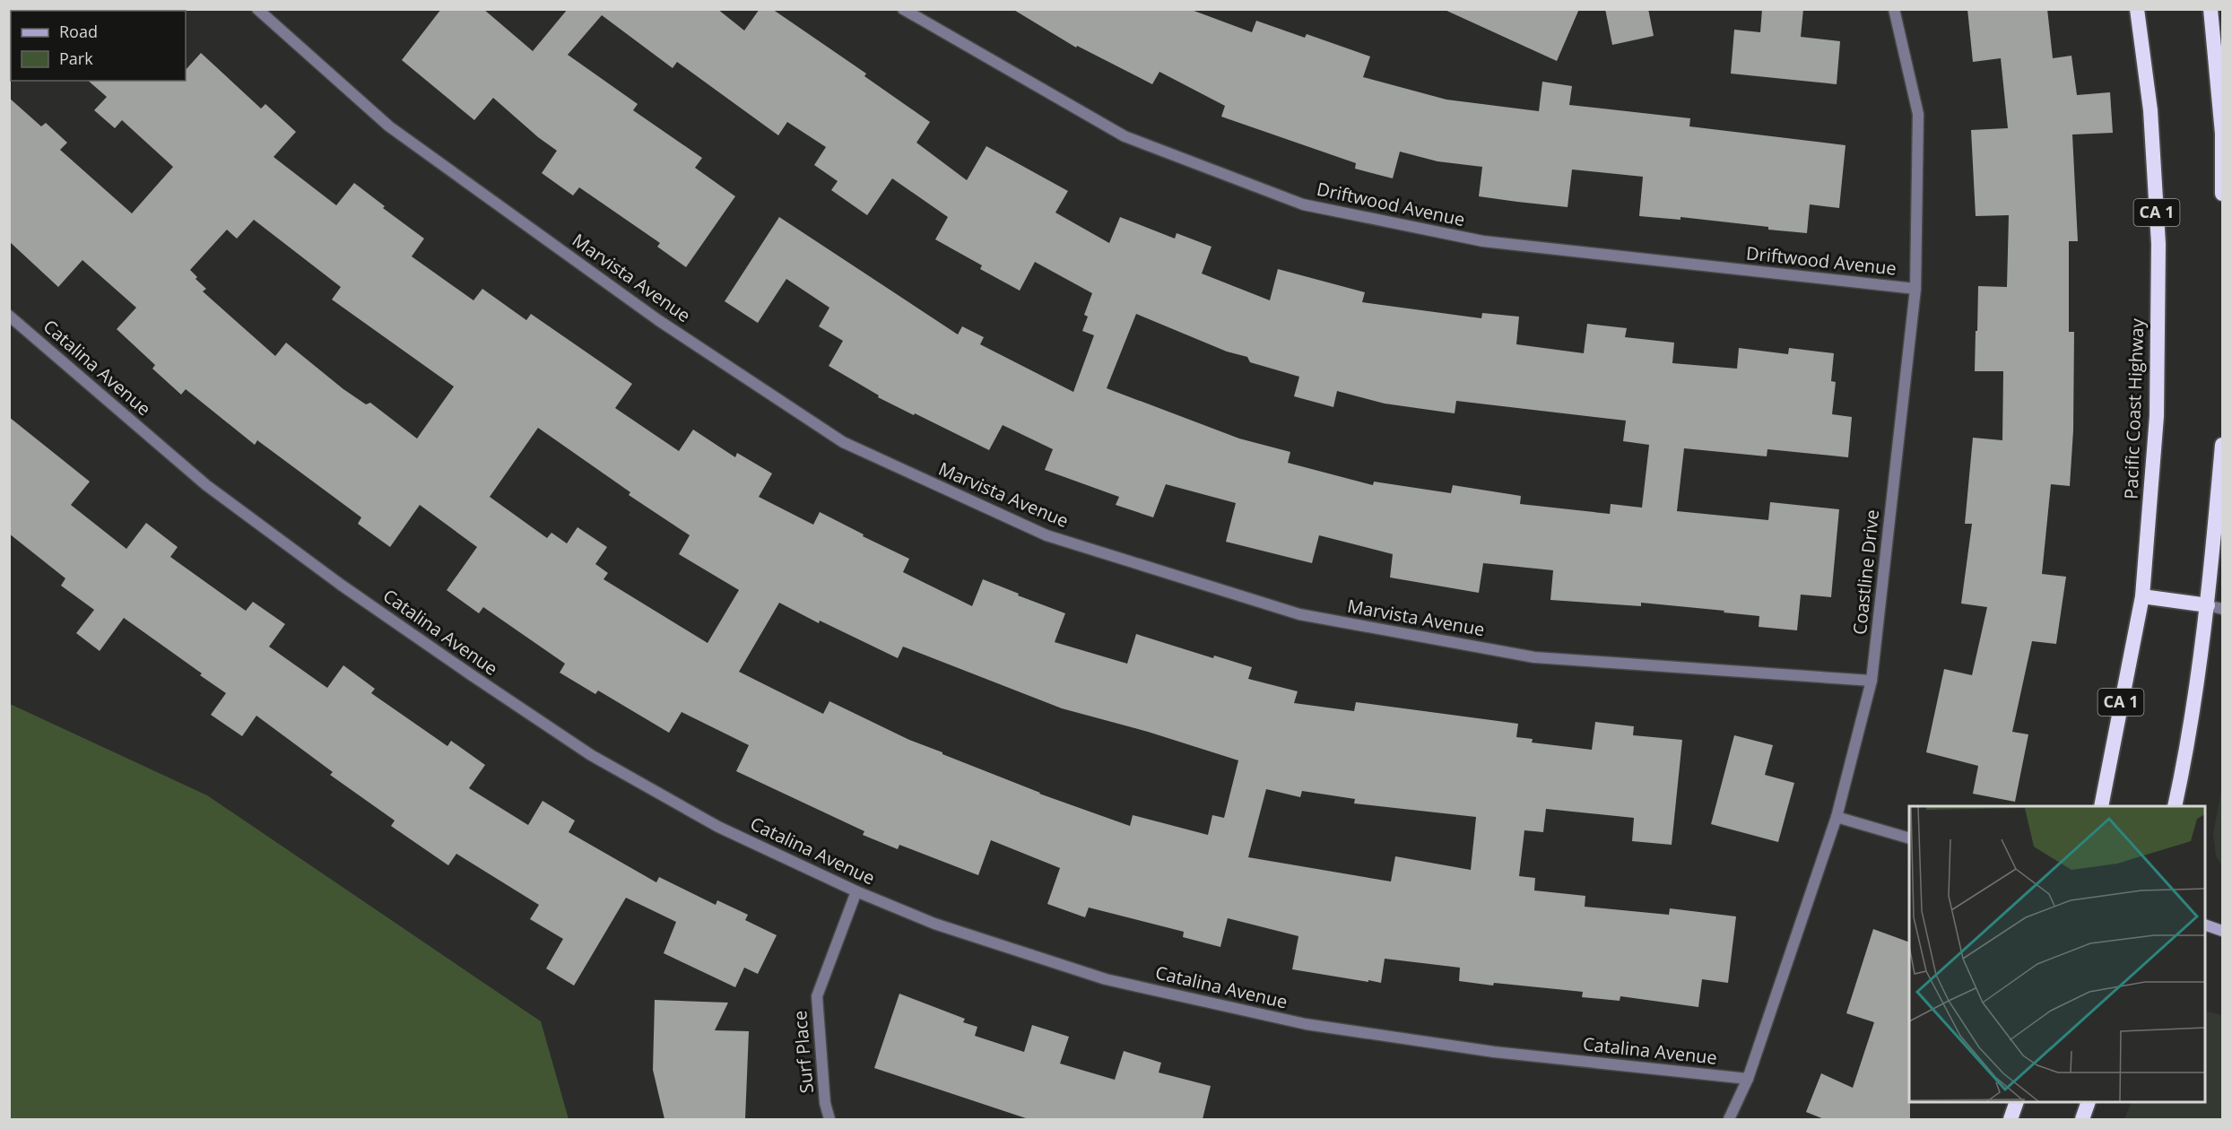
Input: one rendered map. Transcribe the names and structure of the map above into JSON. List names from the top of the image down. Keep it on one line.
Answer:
{"streets":{"highway":["CA 1","Pacific Coast Highway"],"street":["Driftwood Avenue","Marvista Avenue","Catalina Avenue","Coastline Drive","Surf Place"]},"crossings":[["Driftwood Avenue","Coastline Drive"],["Marvista Avenue","Coastline Drive"],["Catalina Avenue","Coastline Drive"],["Catalina Avenue","Surf Place"]],"legend":["Road","Park"]}
